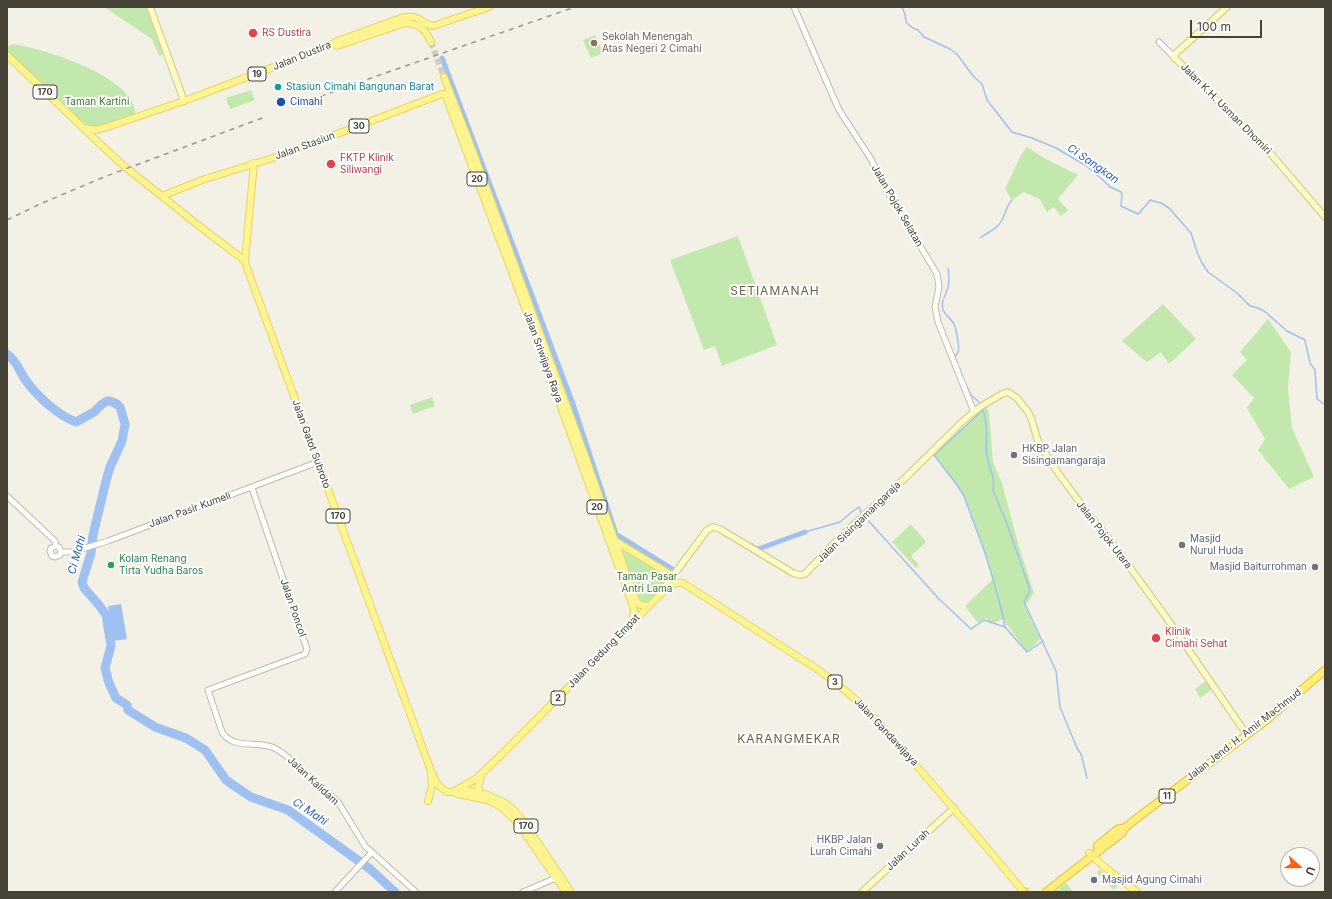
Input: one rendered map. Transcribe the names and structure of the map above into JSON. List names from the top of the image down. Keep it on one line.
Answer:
{"streets":{"highway":["Jalan Jend. H. Amir Machmud","11"],"main road":["Jalan Dustira","19","170","Jalan K.H. Usman Dhomiri","30","Jalan Stasiun","20","Jalan Sriwijaya Raya","Jalan Gatot Subroto","Jalan Sisingamangaraja","Jalan Pojok Utara","Jalan Gedung Empat","3","2","Jalan Gandawijaya","Jalan Lurah"],"street":["Jalan Pojok Selatan","Jalan Pasir Kumeli","Jalan Poncol","Jalan Kalidam"]},"crossings":[["Jalan Dustira","170"],["170","Jalan Stasiun"],["170","Jalan Gatot Subroto"],["Jalan Stasiun","Jalan Sriwijaya Raya"],["Jalan Pojok Selatan","Jalan Sisingamangaraja"],["Jalan Sriwijaya Raya","Jalan Gedung Empat"],["Jalan Gatot Subroto","Jalan Pasir Kumeli"],["Jalan Gatot Subroto","Jalan Gedung Empat"],["Jalan Pasir Kumeli","Jalan Poncol"],["Jalan Sisingamangaraja","Jalan Pojok Utara"],["Jalan Sisingamangaraja","Jalan Gedung Empat"],["Jalan Sisingamangaraja","Jalan Gandawijaya"],["Jalan Pojok Utara","Jalan Jend. H. Amir Machmud"],["Jalan Poncol","Jalan Kalidam"],["Jalan Gedung Empat","Jalan Gandawijaya"],["Jalan Gandawijaya","Jalan Lurah"]],"districts":["SETIAMANAH","KARANGMEKAR"],"water":["Ci Sangkan","Ci Mahi"],"parks":["Taman Kartini","Taman Pasar Antri Lama"],"places":["RS Dustira","Sekolah Menengah Atas Negeri 2 Cimahi","Stasiun Cimahi Bangunan Barat","Cimahi","FKTP Klinik Siliwangi","HKBP Jalan Sisingamangaraja","Masjid Nurul Huda","Kolam Renang Tirta Yudha Baros","Masjid Baiturrohman","Klinik Cimahi Sehat","HKBP Jalan Lurah Cimahi","Masjid Agung Cimahi"],"scale_bar":"100 m","north":"right"}
